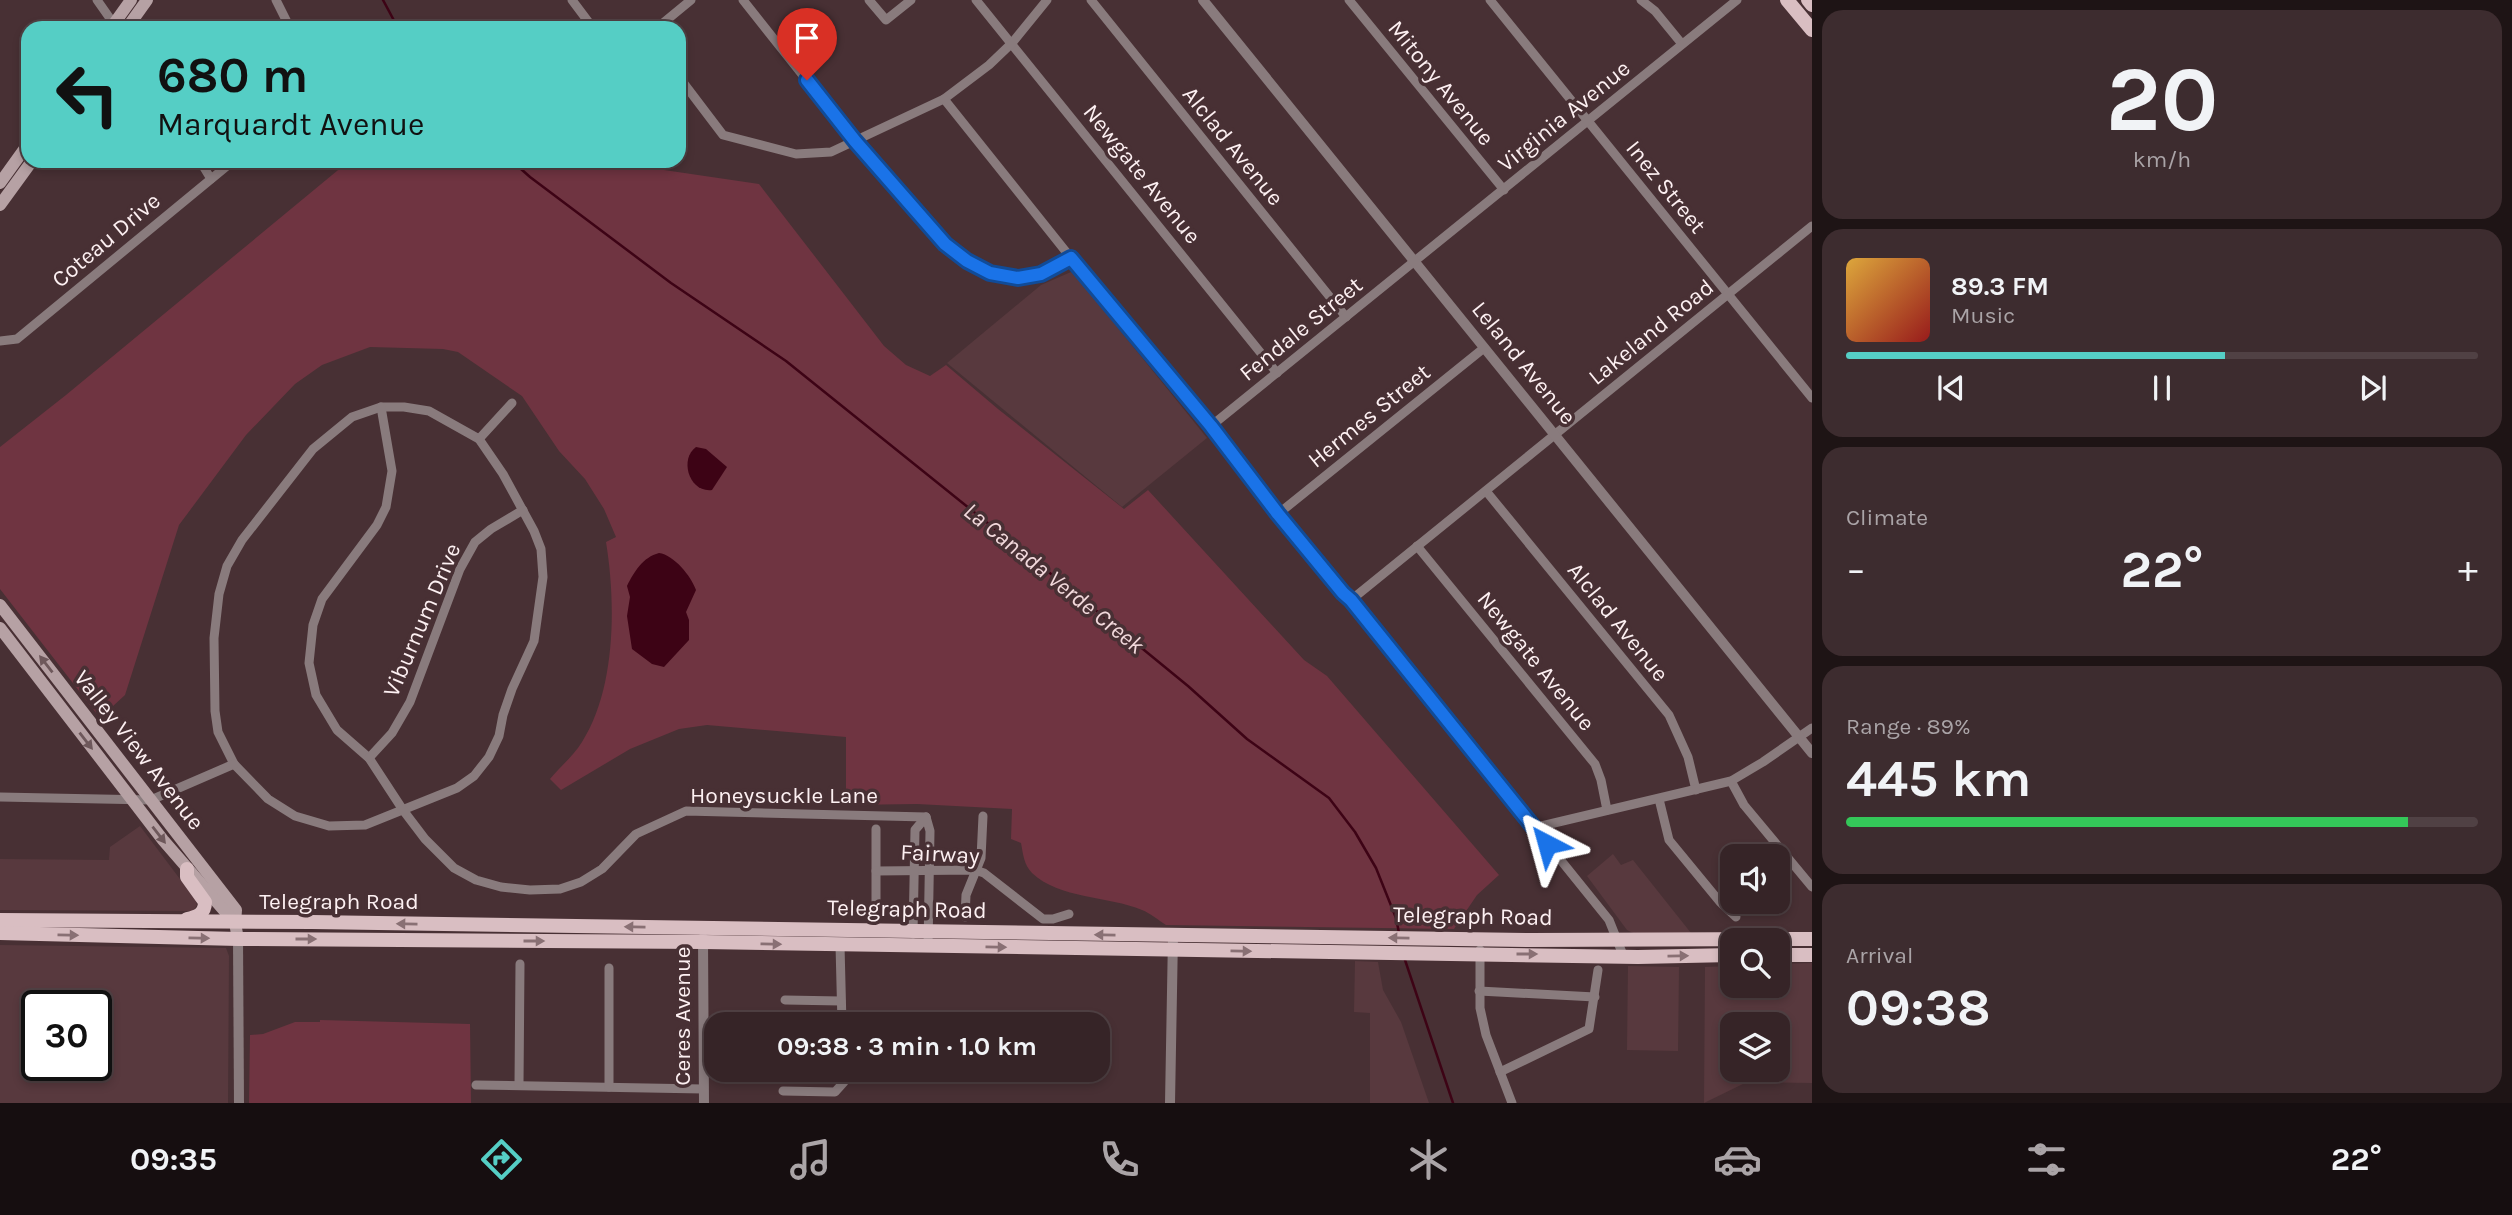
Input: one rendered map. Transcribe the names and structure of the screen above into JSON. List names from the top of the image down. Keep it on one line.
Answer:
{"streets":{"main road":["Valley View Avenue","Telegraph Road"],"street":["Mitony Avenue","Virginia Avenue","Alclad Avenue","Newgate Avenue","Inez Street","Coteau Drive","Fendale Street","Lakeland Road","Leland Avenue","Hermes Street","Viburnum Drive","Honeysuckle Lane","Fairway","Ceres Avenue"]},"crossings":[["Mitony Avenue","Virginia Avenue"],["Virginia Avenue","Inez Street"],["Virginia Avenue","Fendale Street"],["Virginia Avenue","Leland Avenue"],["Alclad Avenue","Fendale Street"],["Alclad Avenue","Lakeland Road"],["Newgate Avenue","Fendale Street"],["Newgate Avenue","Lakeland Road"],["Inez Street","Lakeland Road"],["Fendale Street","Leland Avenue"],["Lakeland Road","Leland Avenue"],["Leland Avenue","Hermes Street"],["Viburnum Drive","Honeysuckle Lane"],["Valley View Avenue","Telegraph Road"],["Telegraph Road","Ceres Avenue"]],"water":["La Canada Verde Creek"],"page":{"tile":[["20","km/h"],"Climate",["Range · 89%","445 km"],["Arrival","09:38"]],"turn":["680 m","Marquardt Avenue"],"song":["89.3 FM","Music"],"heat":["−","22°","+"],"limit":"30","trip":"09:38 · 3 min · 1.0 km","tabs":["09:35","22°"]}}
